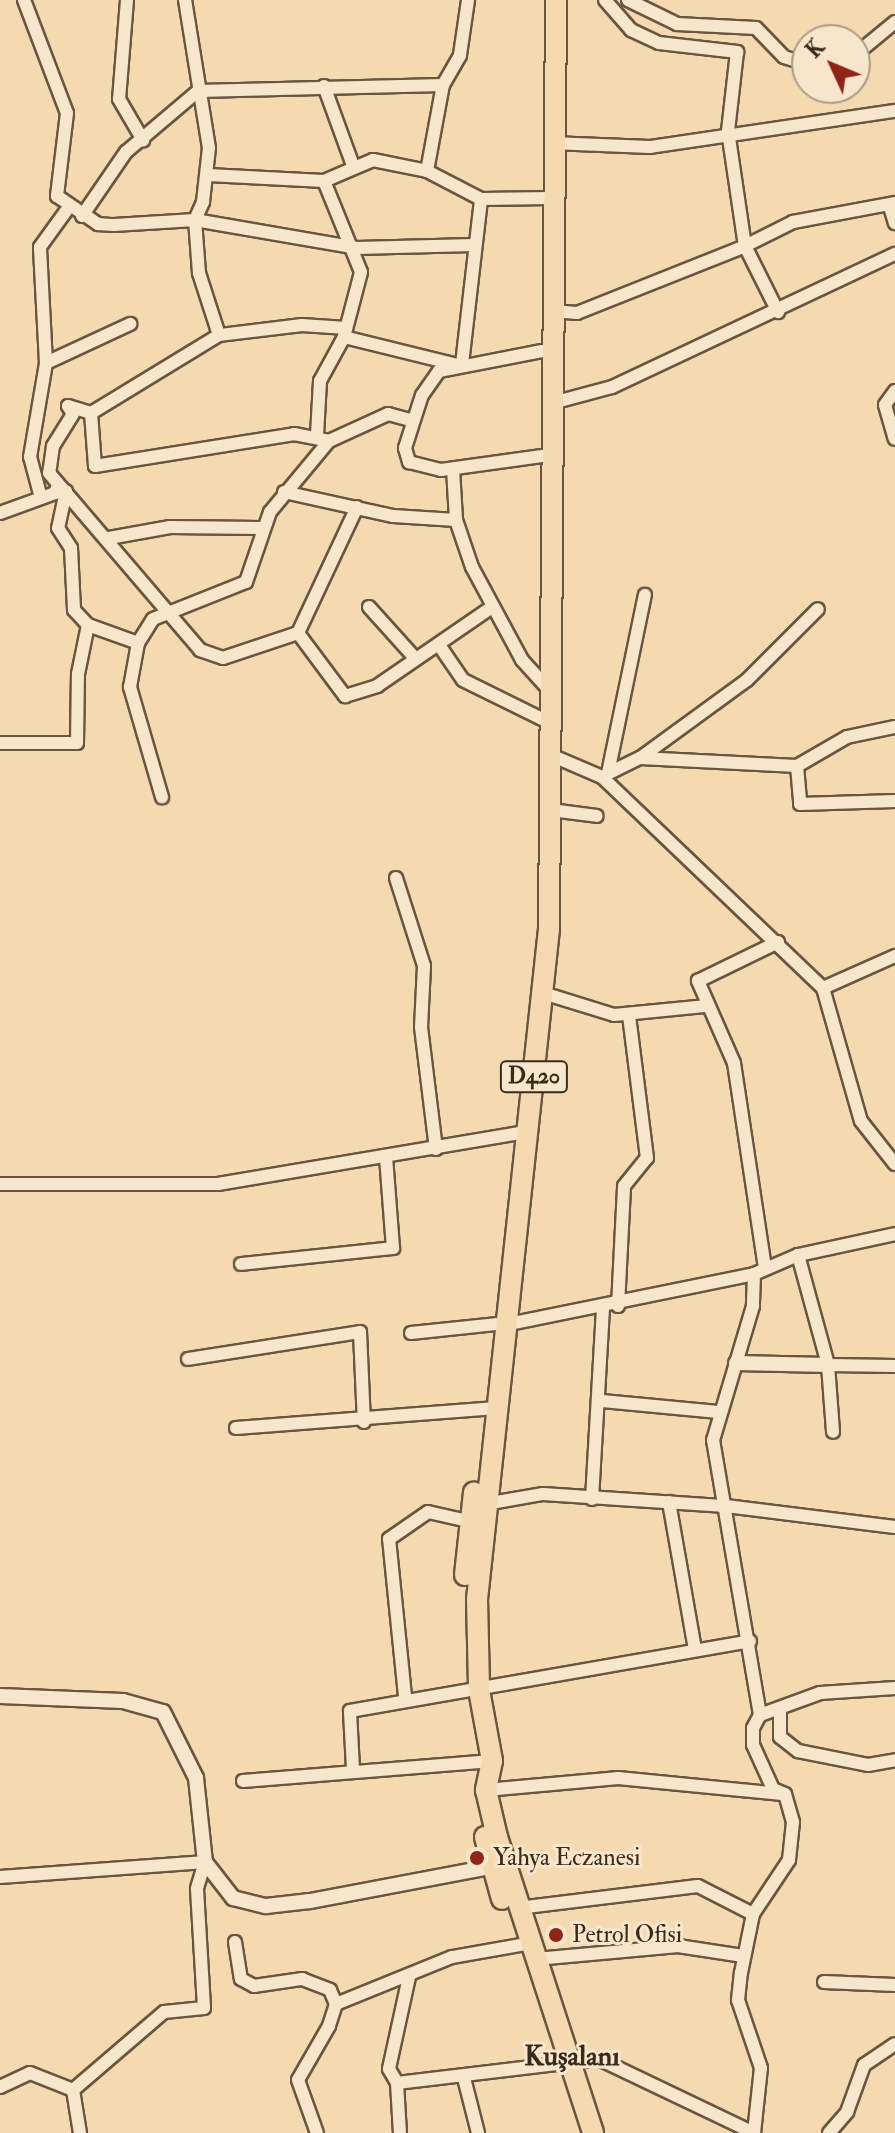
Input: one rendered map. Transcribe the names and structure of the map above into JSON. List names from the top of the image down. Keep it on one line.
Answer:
{"streets":{"highway":["D420"]},"districts":["Kuşalanı"],"places":["Yahya Eczanesi","Petrol Ofisi"],"north":"top left"}
